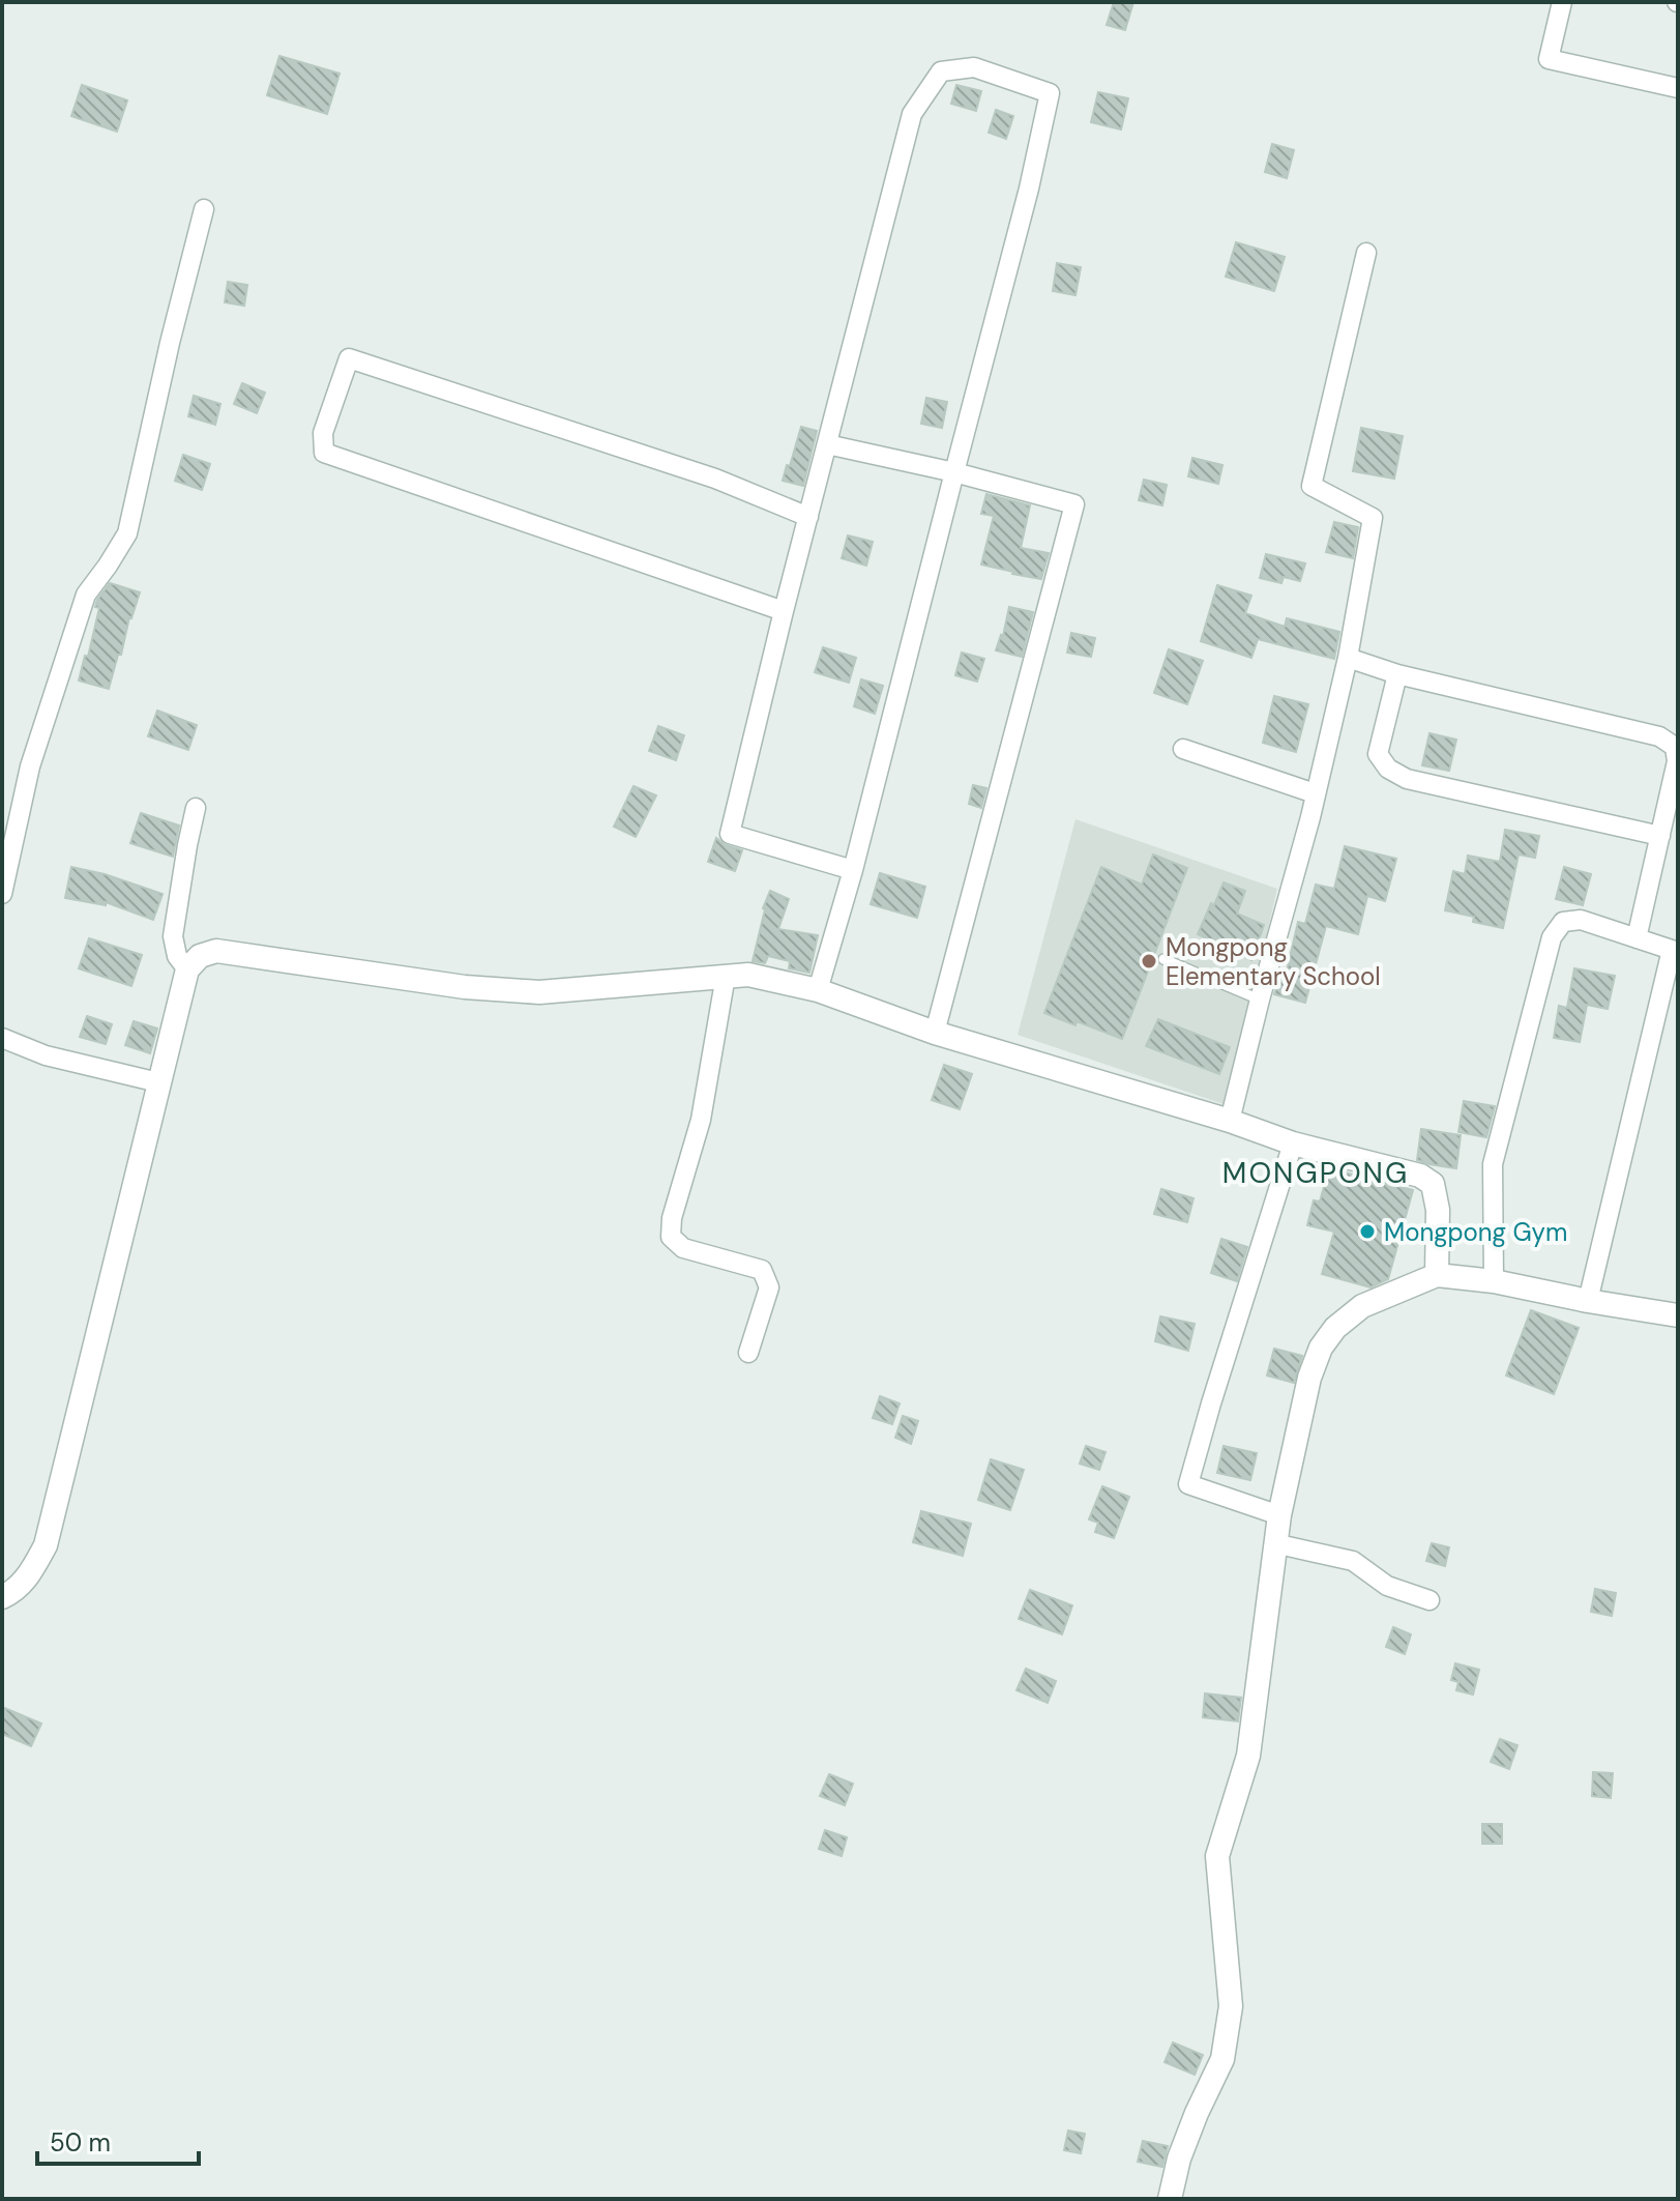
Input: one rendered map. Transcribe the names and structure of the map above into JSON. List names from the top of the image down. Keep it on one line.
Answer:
{"districts":["MONGPONG"],"places":["Mongpong Elementary School","Mongpong Gym"],"scale_bar":"50 m"}
